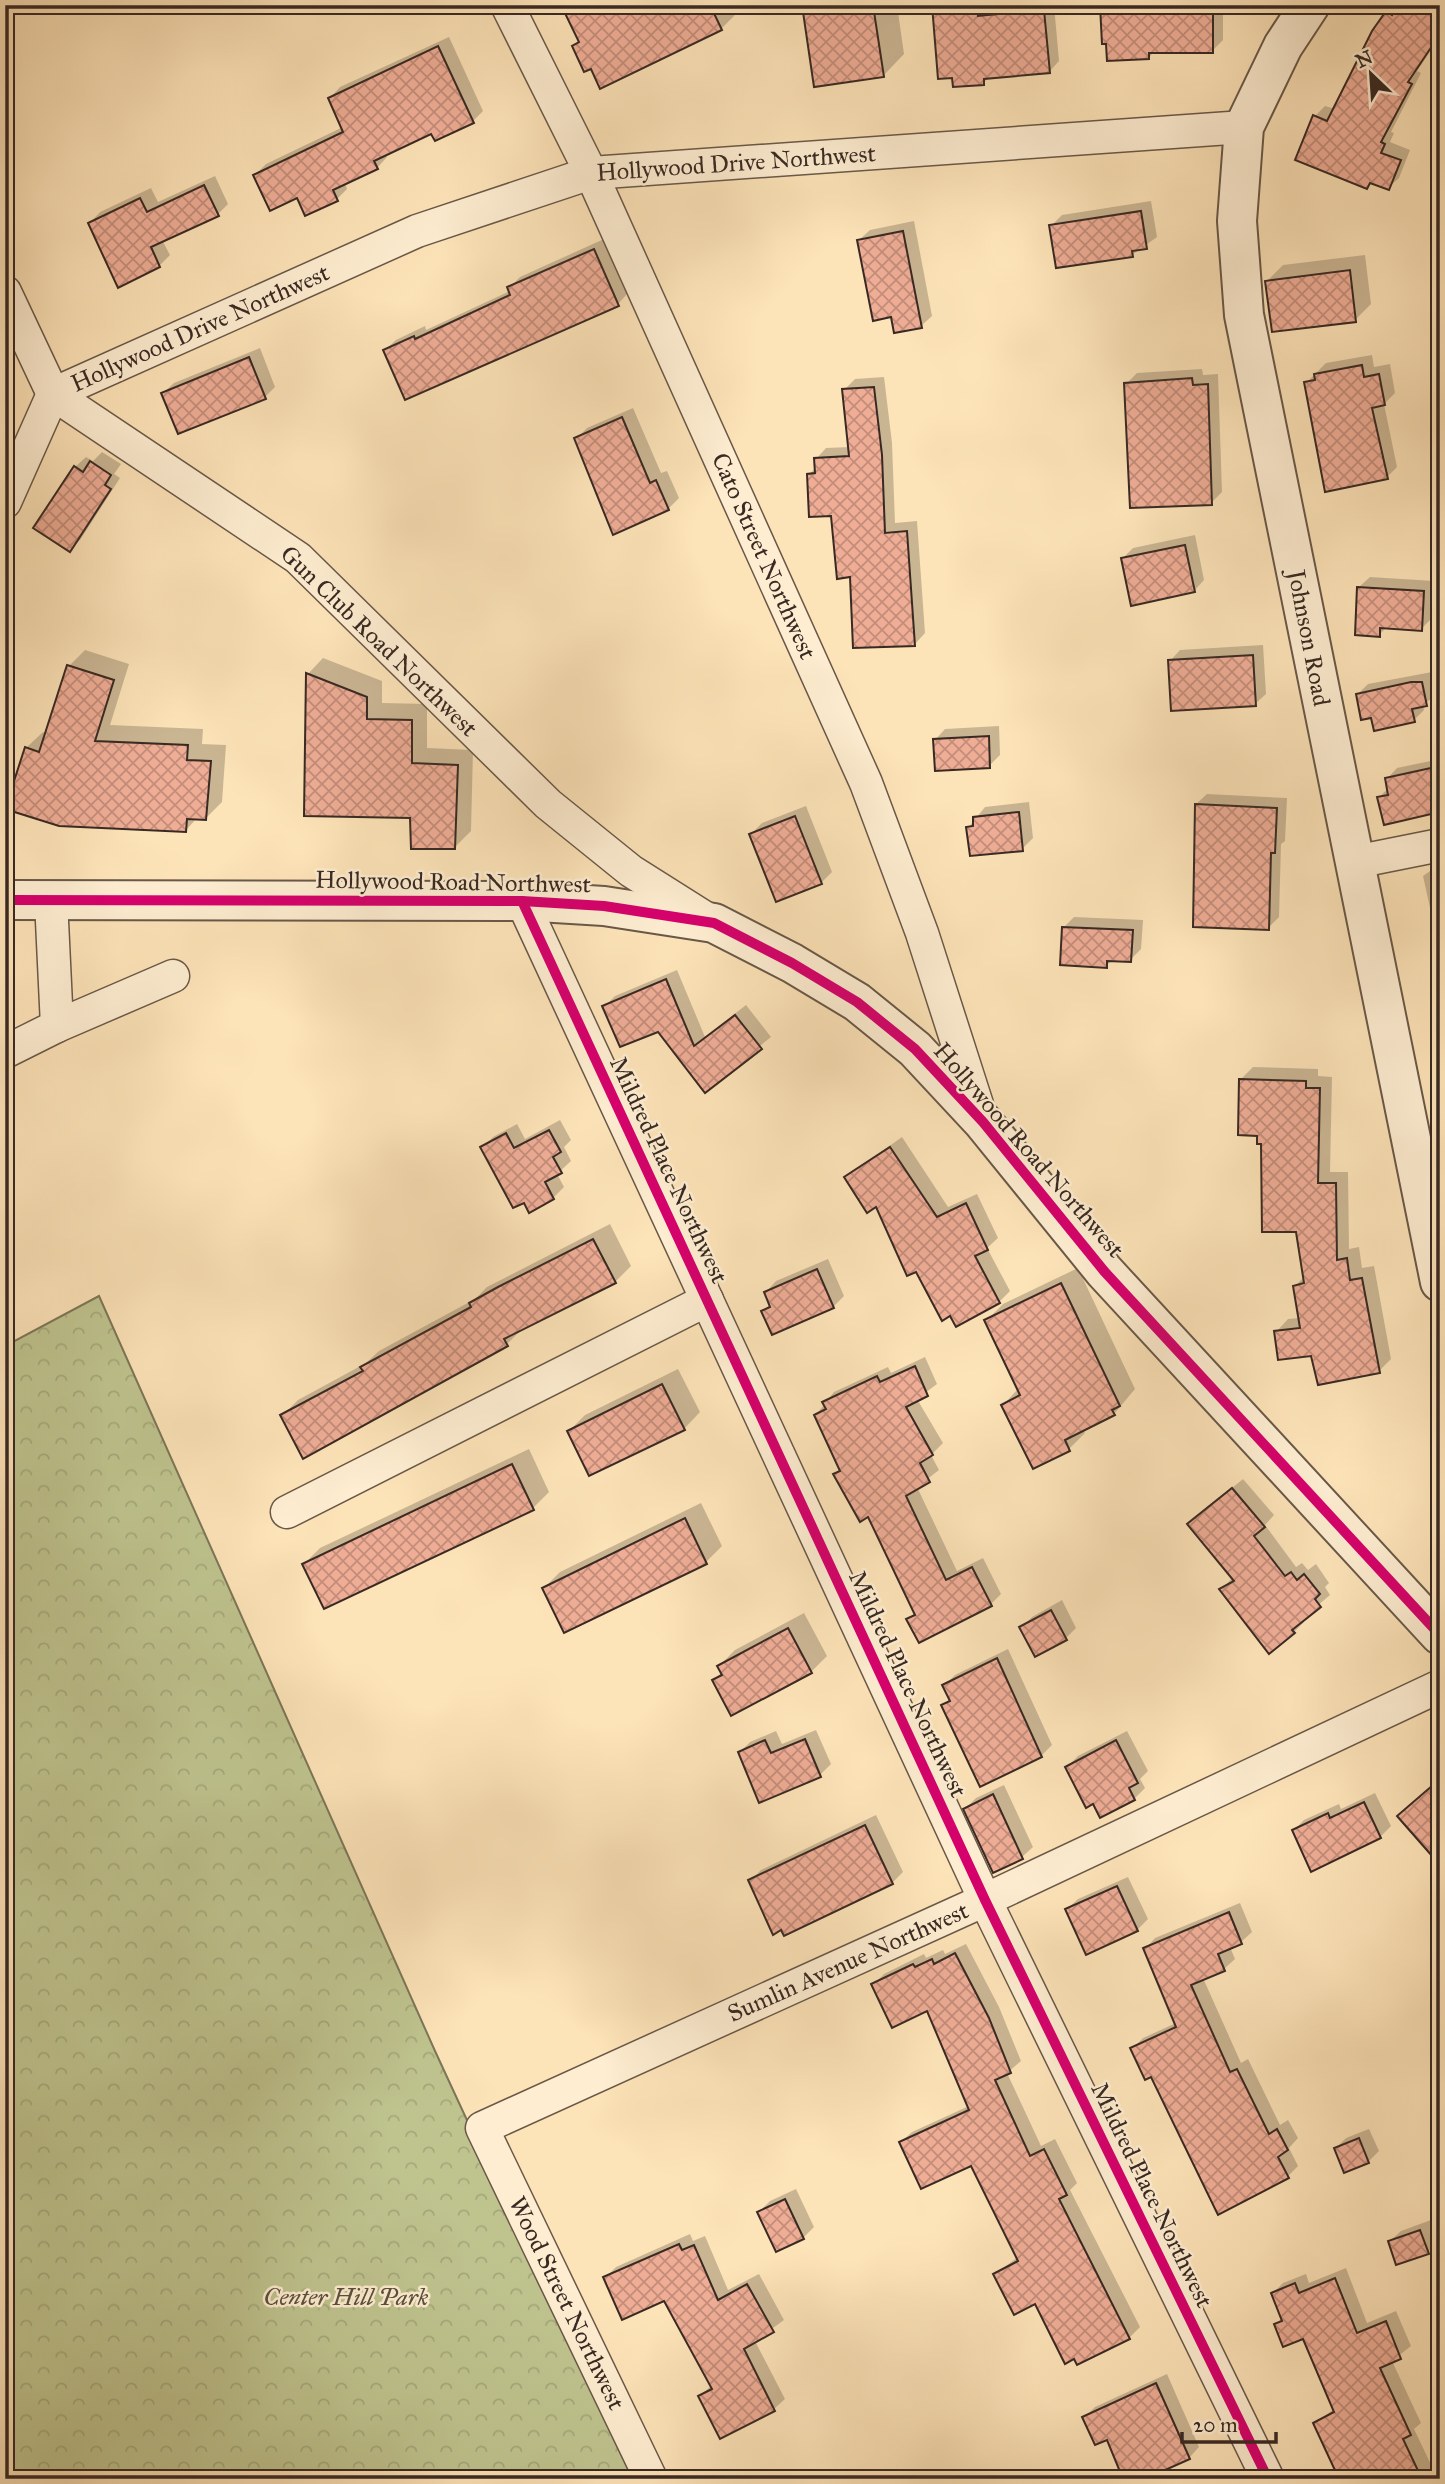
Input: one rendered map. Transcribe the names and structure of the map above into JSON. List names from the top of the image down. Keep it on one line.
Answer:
{"streets":{"street":["Hollywood Drive Northwest","Cato Street Northwest","Johnson Road","Gun Club Road Northwest","Hollywood Road Northwest","Mildred Place Northwest","Sumlin Avenue Northwest","Wood Street Northwest"]},"crossings":[["Hollywood Drive Northwest","Cato Street Northwest"],["Hollywood Drive Northwest","Johnson Road"],["Hollywood Drive Northwest","Gun Club Road Northwest"],["Cato Street Northwest","Hollywood Road Northwest"],["Gun Club Road Northwest","Hollywood Road Northwest"],["Hollywood Road Northwest","Mildred Place Northwest"],["Mildred Place Northwest","Sumlin Avenue Northwest"],["Sumlin Avenue Northwest","Wood Street Northwest"]],"parks":["Center Hill Park"],"scale_bar":"20 m","north":"top left"}
